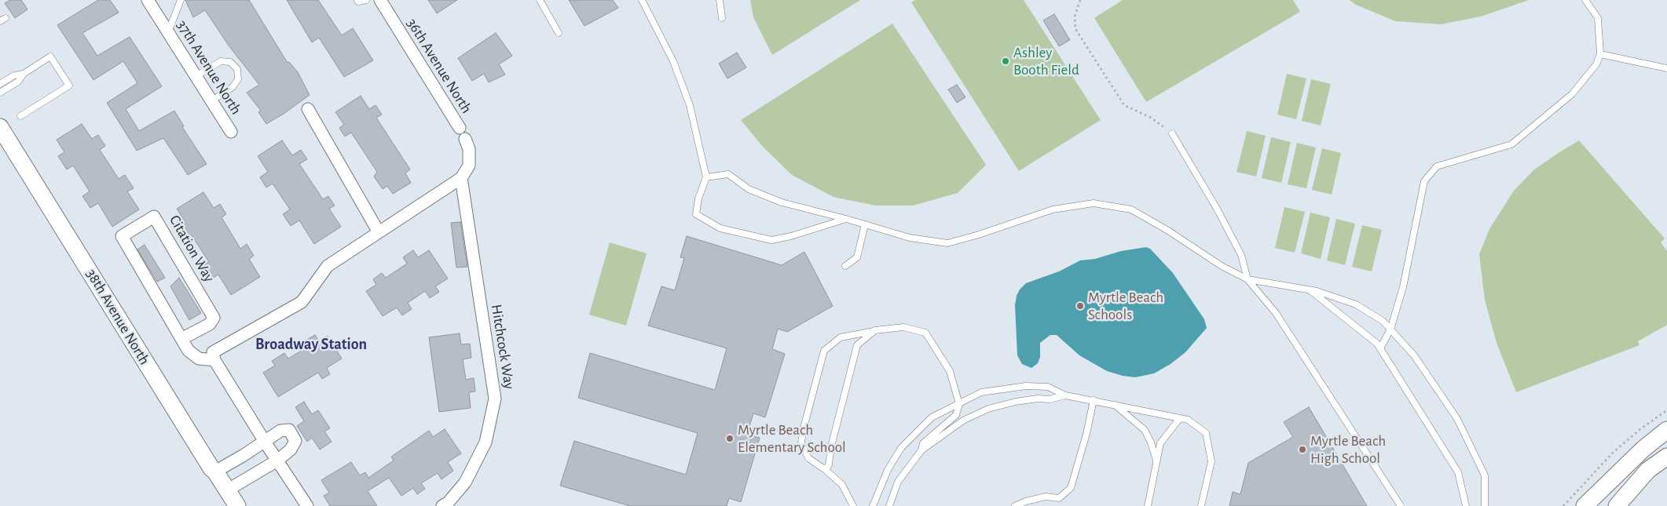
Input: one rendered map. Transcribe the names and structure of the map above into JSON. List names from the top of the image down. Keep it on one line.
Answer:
{"streets":{"main road":["38th Avenue North"],"street":["36th Avenue North","37th Avenue North","Citation Way","Hitchcock Way"]},"districts":["Broadway Station"],"places":["Ashley Booth Field","Myrtle Beach Schools","Myrtle Beach Elementary School","Myrtle Beach High School"]}
